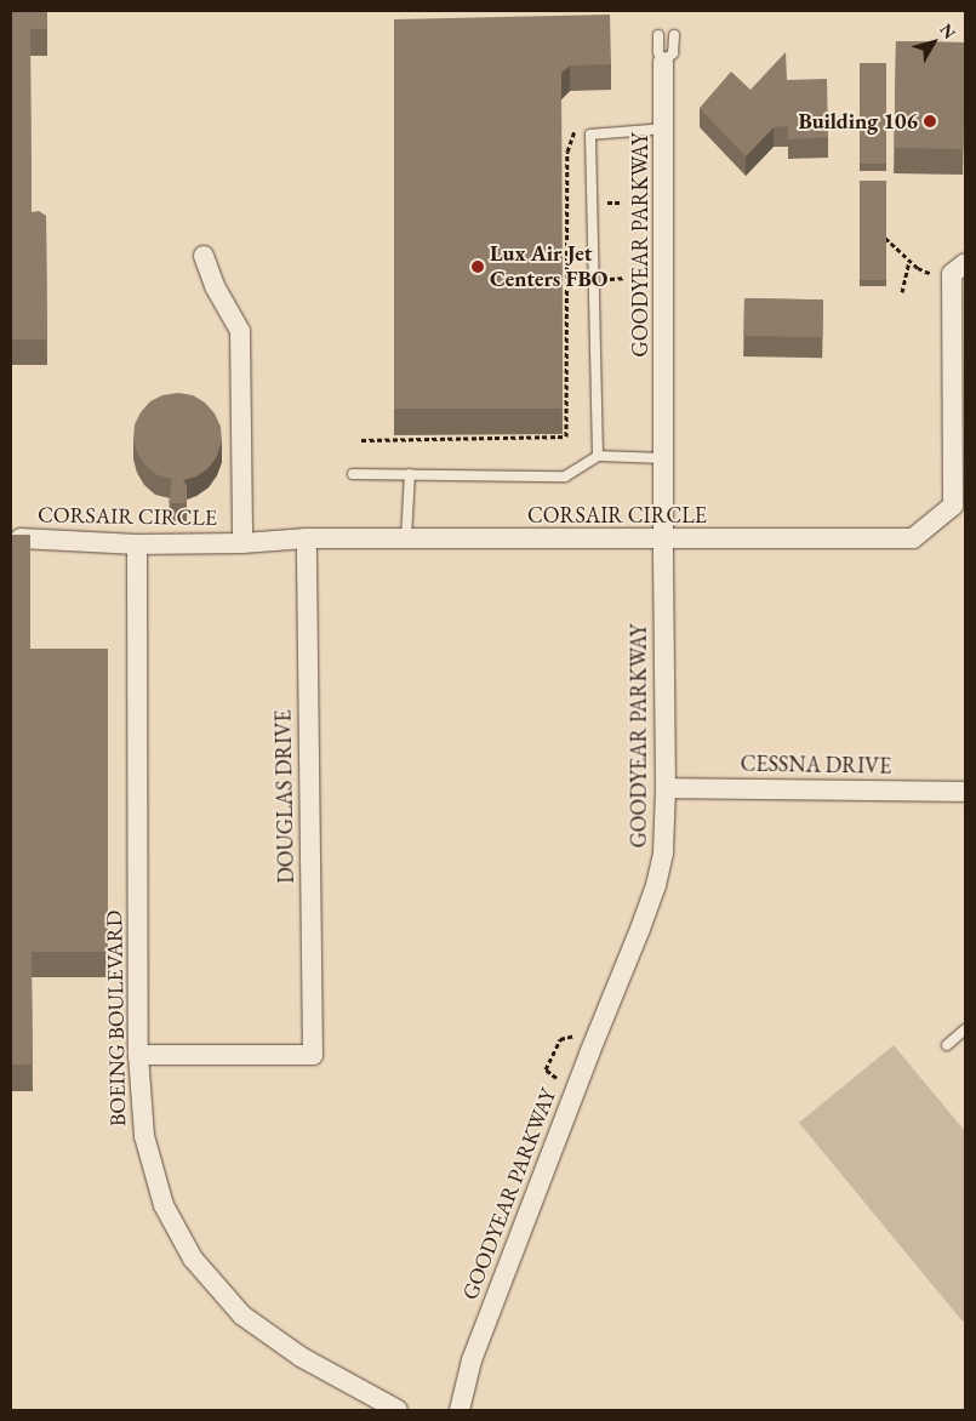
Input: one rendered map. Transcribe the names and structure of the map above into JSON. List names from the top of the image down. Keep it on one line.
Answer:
{"streets":{"street":["GOODYEAR PARKWAY","CORSAIR CIRCLE","CESSNA DRIVE","DOUGLAS DRIVE","BOEING BOULEVARD"]},"crossings":[["GOODYEAR PARKWAY","CORSAIR CIRCLE"],["GOODYEAR PARKWAY","CESSNA DRIVE"],["CORSAIR CIRCLE","DOUGLAS DRIVE"],["CORSAIR CIRCLE","BOEING BOULEVARD"],["DOUGLAS DRIVE","BOEING BOULEVARD"]],"places":["Building 106","Lux Air Jet Centers FBO"],"north":"top right"}
